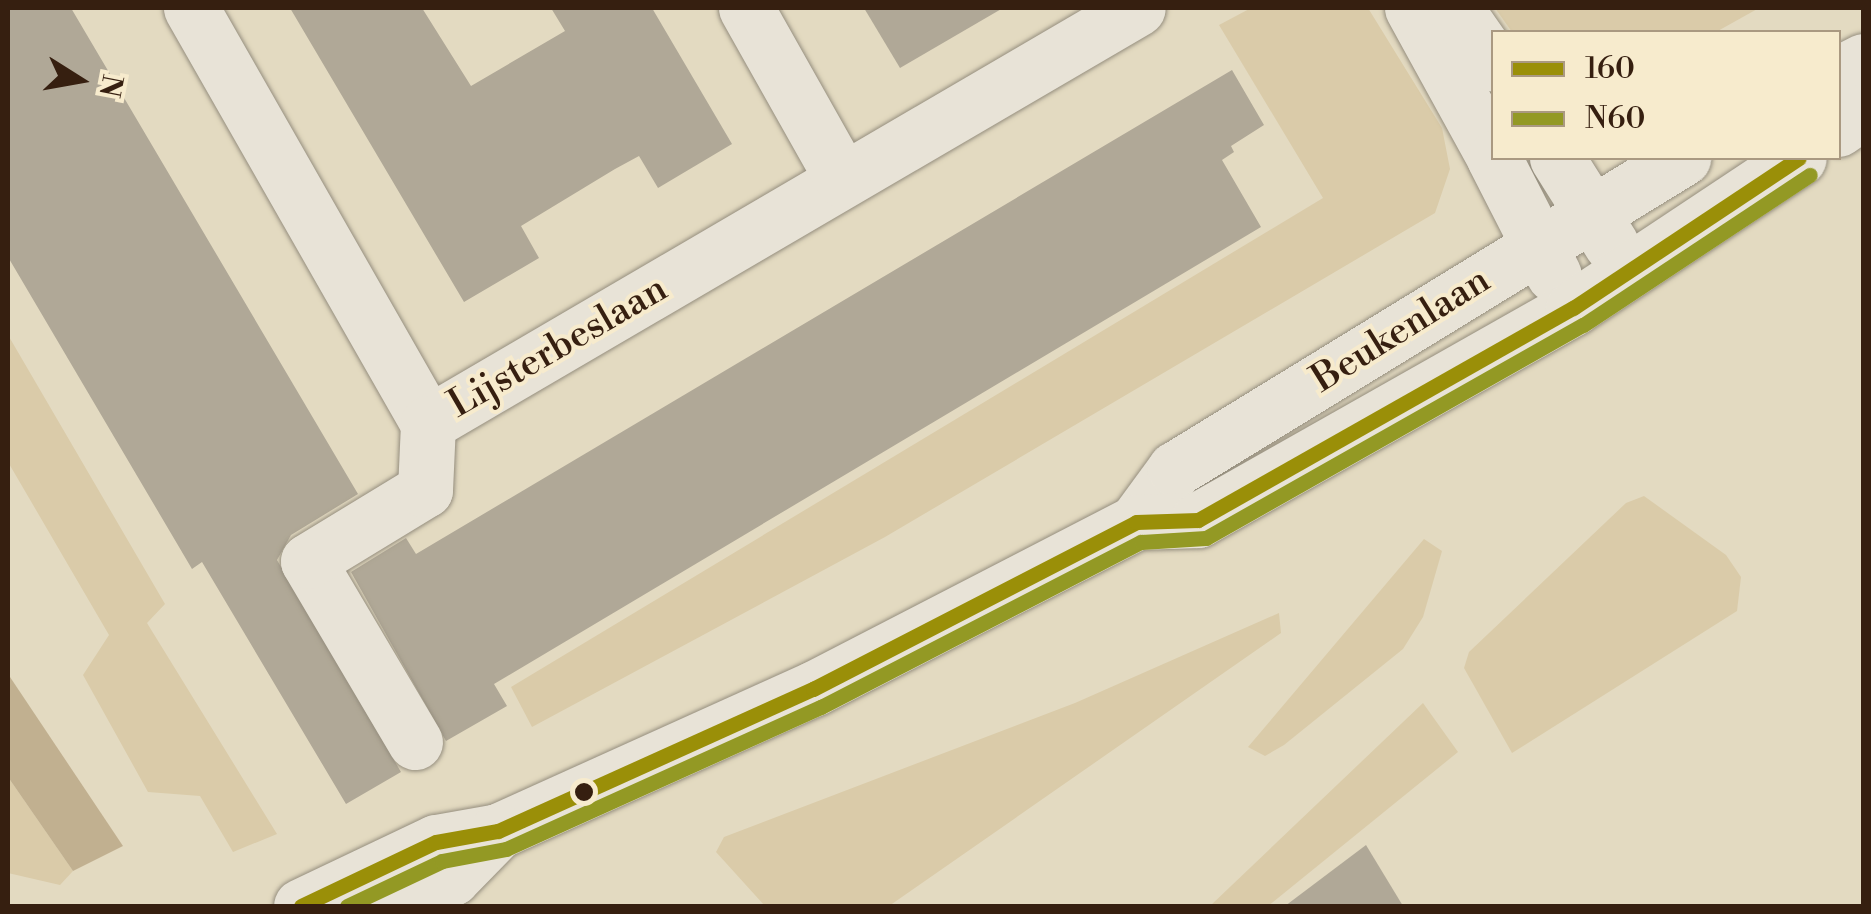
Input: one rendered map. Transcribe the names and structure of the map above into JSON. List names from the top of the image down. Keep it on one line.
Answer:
{"streets":{"street":["Beukenlaan","Lijsterbeslaan"]},"lines":["transit line 160","transit line N60"],"legend":["160","N60"],"north":"right"}
